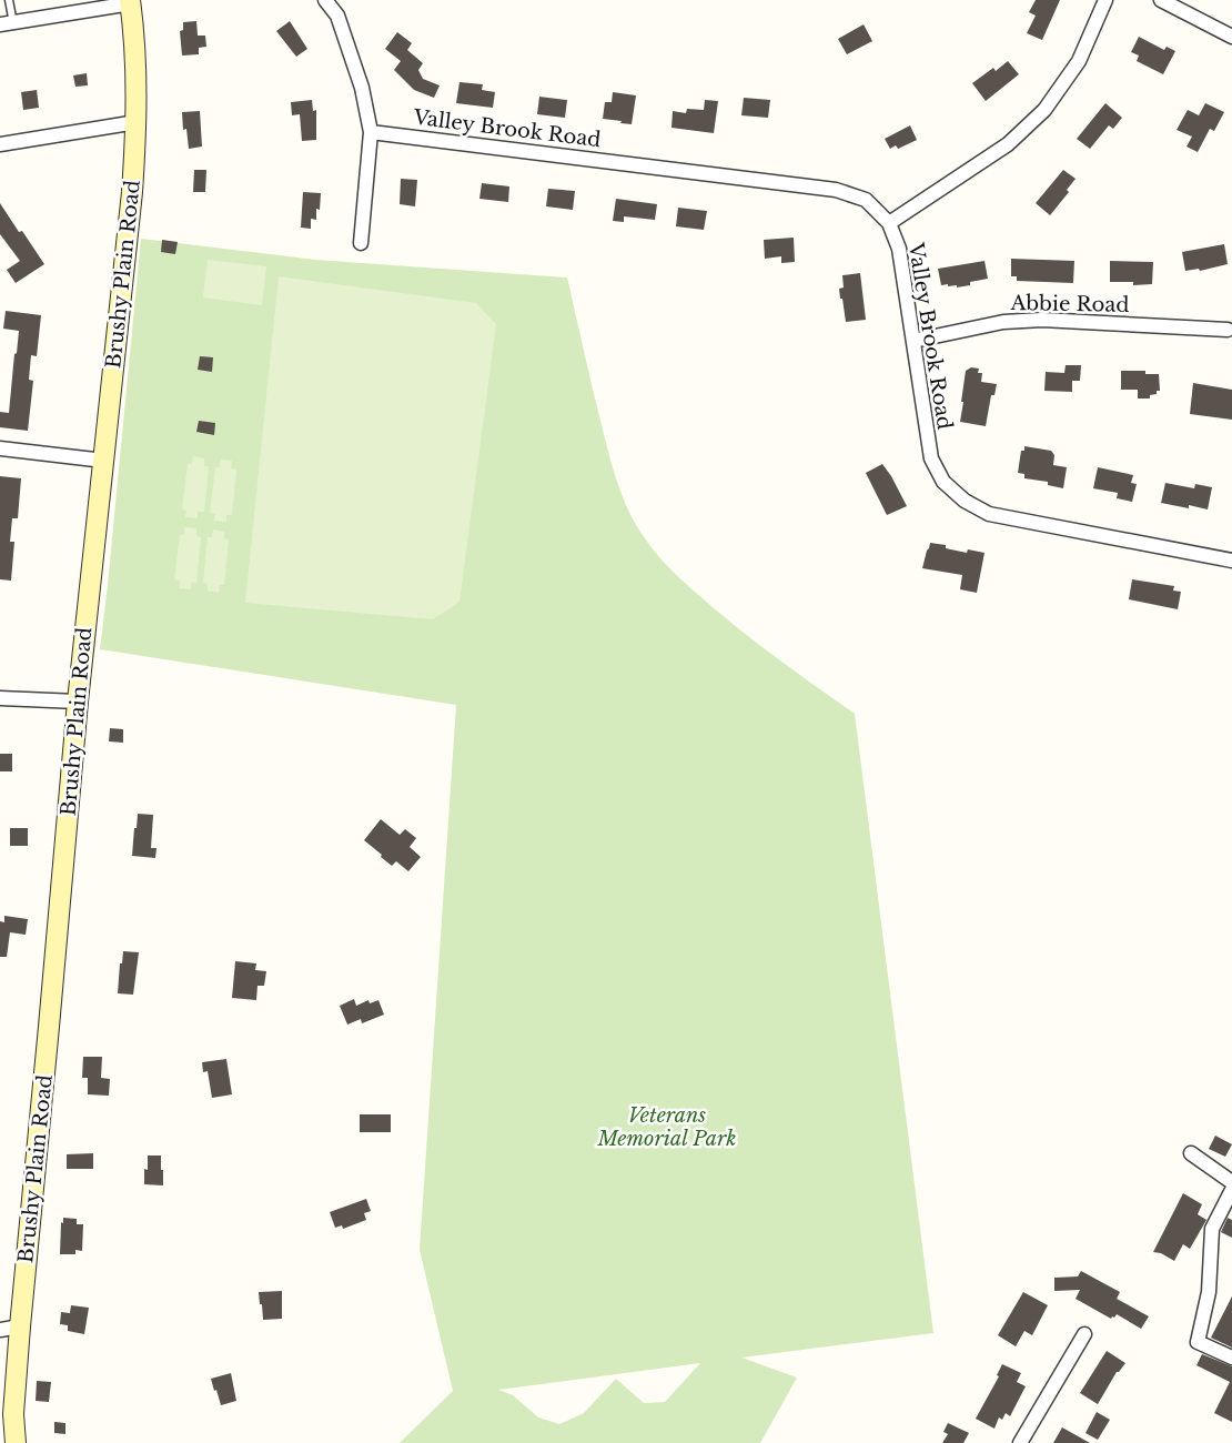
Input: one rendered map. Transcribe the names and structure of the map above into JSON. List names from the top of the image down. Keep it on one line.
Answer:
{"streets":{"main road":["Brushy Plain Road"],"street":["Valley Brook Road","Abbie Road"]},"crossings":[["Valley Brook Road","Abbie Road"]],"parks":["Veterans Memorial Park"]}
